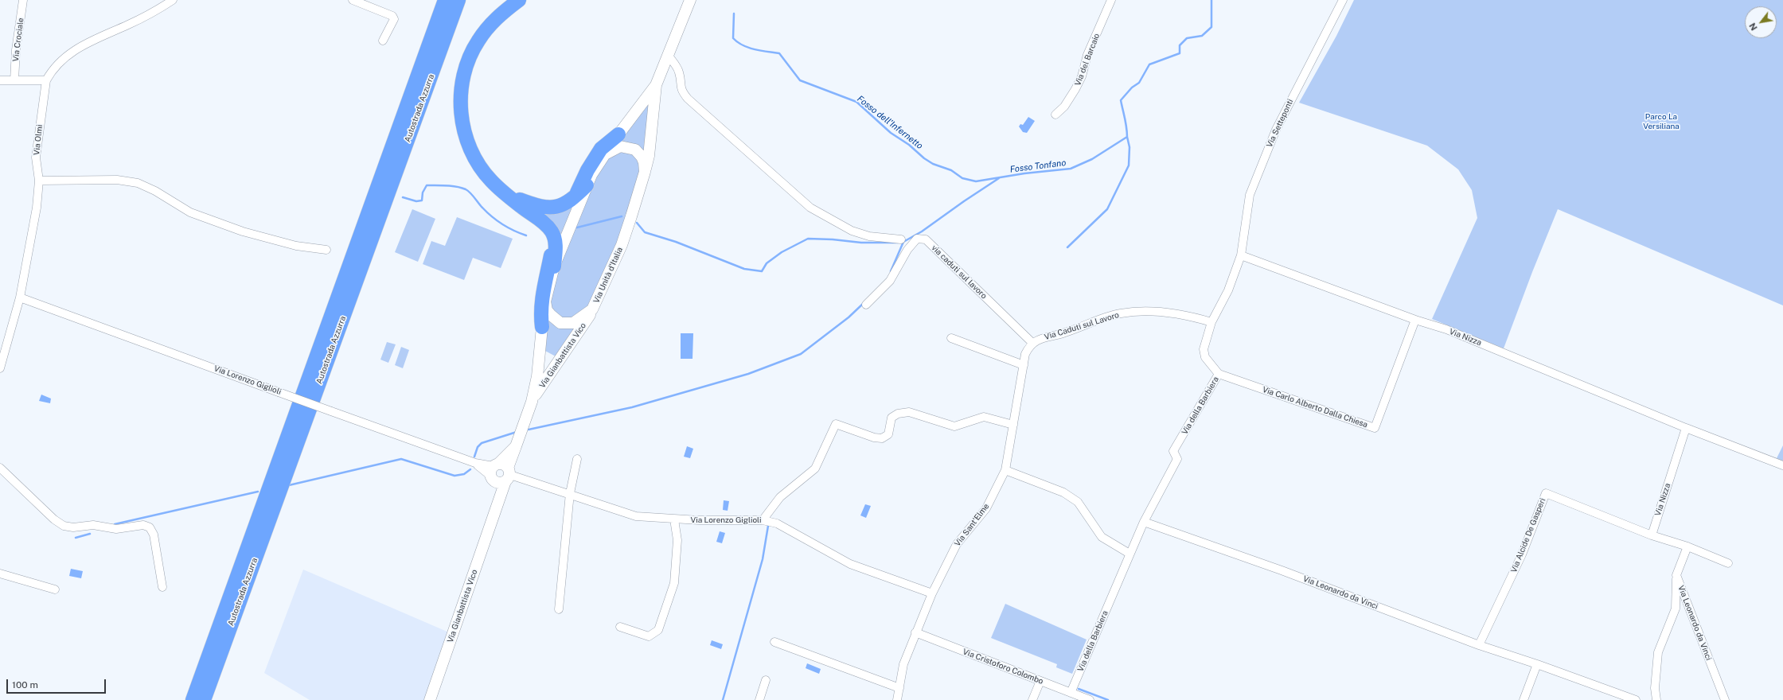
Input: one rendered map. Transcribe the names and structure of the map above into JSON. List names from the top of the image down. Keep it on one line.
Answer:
{"streets":{"highway":["Autostrada Azzurra"],"main road":["Via Unità d'Italia","Via Gianbattista Vico"],"street":["Via Crociale","Via del Barcaio","Via Setteponti","Via Olmi","via caduti sul lavoro","Via Caduti sul Lavoro","Via Nizza","Via Lorenzo Giglioli","Via della Barbiera","Via Carlo Alberto Dalla Chiesa","Via Sant'Elme","Via Alcide De Gasperi","Via Leonardo da Vinci","Via Cristoforo Colombo"]},"crossings":[["Via Setteponti","Via Nizza"],["Via Setteponti","Via della Barbiera"],["Via Olmi","Via Lorenzo Giglioli"],["via caduti sul lavoro","Via Caduti sul Lavoro"],["via caduti sul lavoro","Via Sant'Elme"],["Via Unità d'Italia","Via Gianbattista Vico"],["Via Caduti sul Lavoro","Via della Barbiera"],["Via Caduti sul Lavoro","Via Sant'Elme"],["Via Nizza","Via della Barbiera"],["Via Nizza","Via Carlo Alberto Dalla Chiesa"],["Via Nizza","Via Alcide De Gasperi"],["Via Gianbattista Vico","Via Lorenzo Giglioli"],["Via Lorenzo Giglioli","Via Sant'Elme"],["Via della Barbiera","Via Carlo Alberto Dalla Chiesa"],["Via della Barbiera","Via Leonardo da Vinci"],["Via della Barbiera","Via Cristoforo Colombo"],["Via Sant'Elme","Via Cristoforo Colombo"],["Via Alcide De Gasperi","Via Leonardo da Vinci"]],"water":["Fosso dell'Infernetto","Fosso Tonfano"],"parks":["Parco La Versiliana"],"scale_bar":"100 m","north":"bottom left"}
